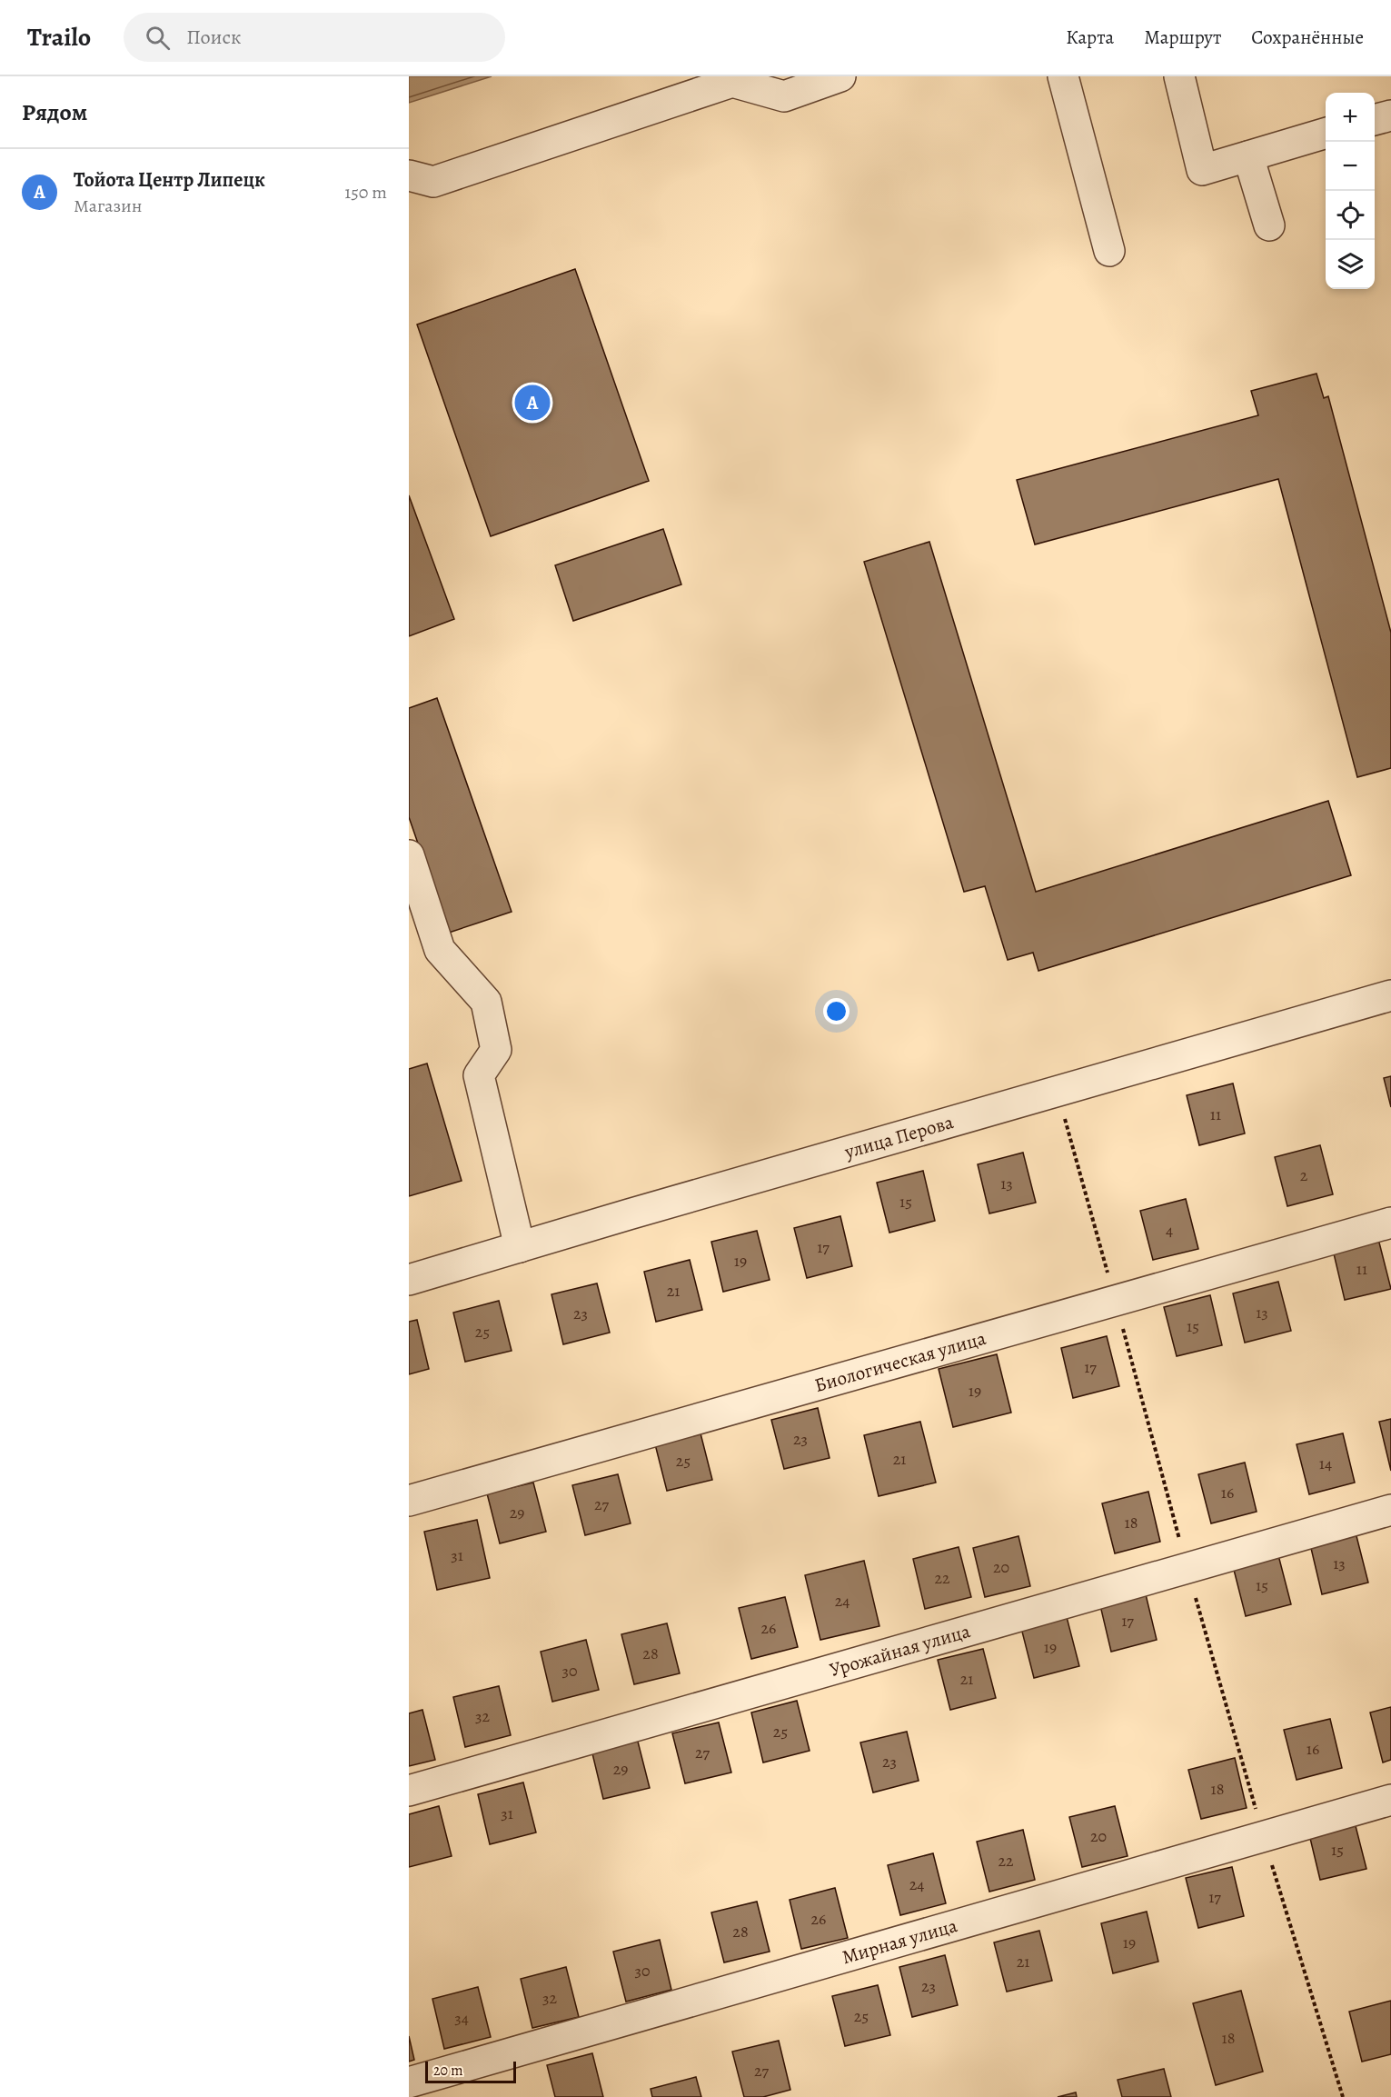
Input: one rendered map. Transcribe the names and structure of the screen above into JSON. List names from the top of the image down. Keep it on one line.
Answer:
{"streets":{"street":["улица Перова","Биологическая улица","Урожайная улица","Мирная улица"]},"house_numbers":["11","2","13","15","4","17","19","11","21","13","23","15","25","17","19","23","21","25","14","16","27","29","18","31","13","20","22","15","24","17","26","19","28","30","21","32","25","16","27","23","29","18","31","20","15","22","24","17","26","28","19","21","30","23","32","25","34","18","27"],"scale_bar":"20 m","page":{"header":"Trailo","search":"Поиск","nav":["Карта","Маршрут","Сохранённые"],"heading":"Рядом","map_buttons":["+","−"],"list":[{"mark":"A","name":"Тойота Центр Липецк","note":"Магазин","value":"150 m"}],"pins":"A","scale":"20 m"}}
